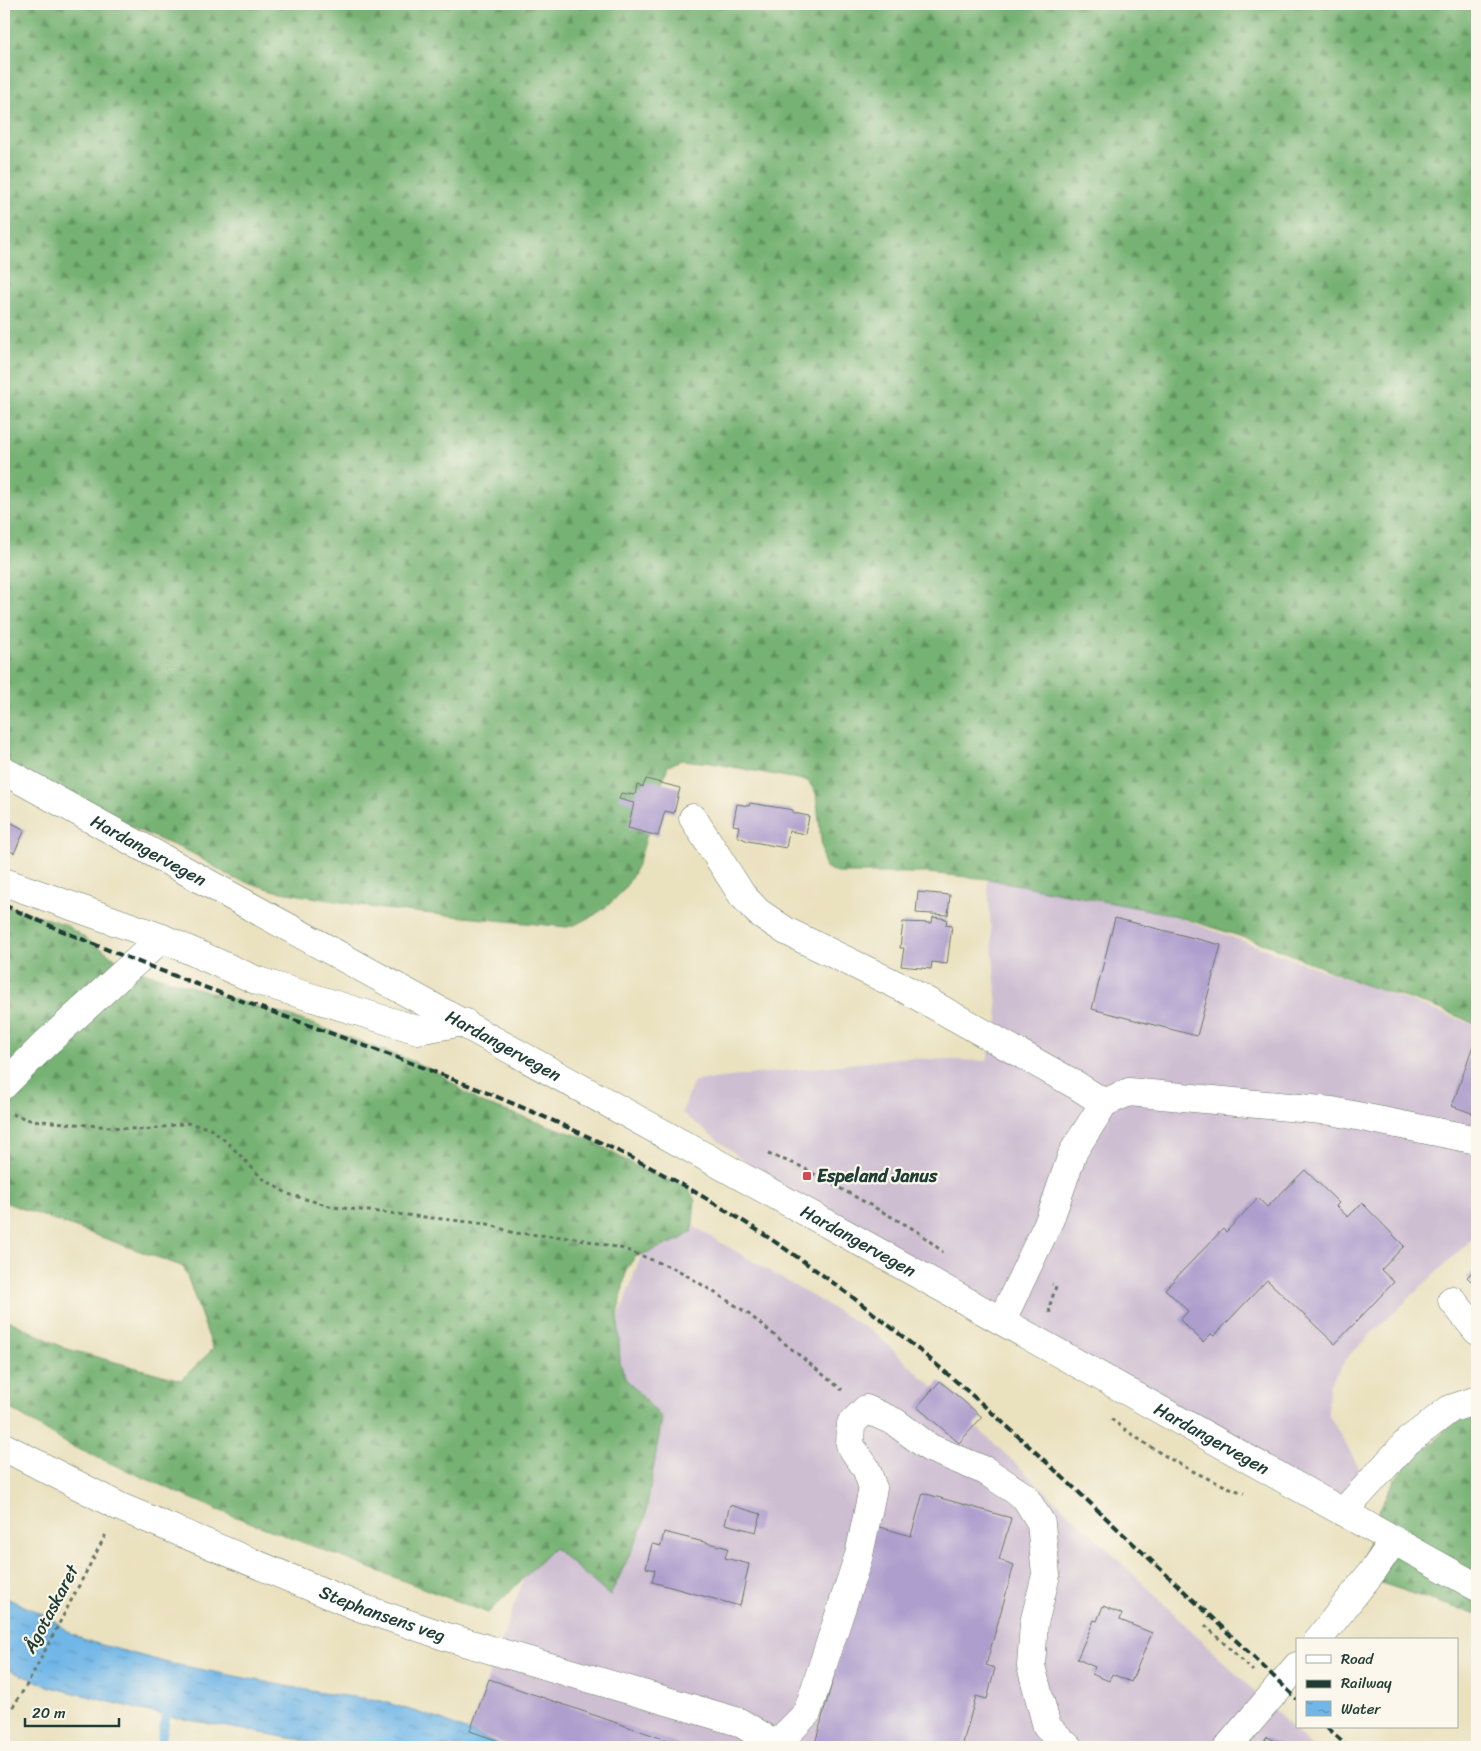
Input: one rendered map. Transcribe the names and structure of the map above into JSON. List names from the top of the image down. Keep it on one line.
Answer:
{"streets":{"street":["Hardangervegen","Stephansens veg"],"path":["Ågotaskaret"]},"crossings":[["Ågotaskaret","Stephansens veg"]],"places":{"transit":["Espeland Janus"]},"legend":["Road","Railway","Water"],"scale_bar":"20 m"}
